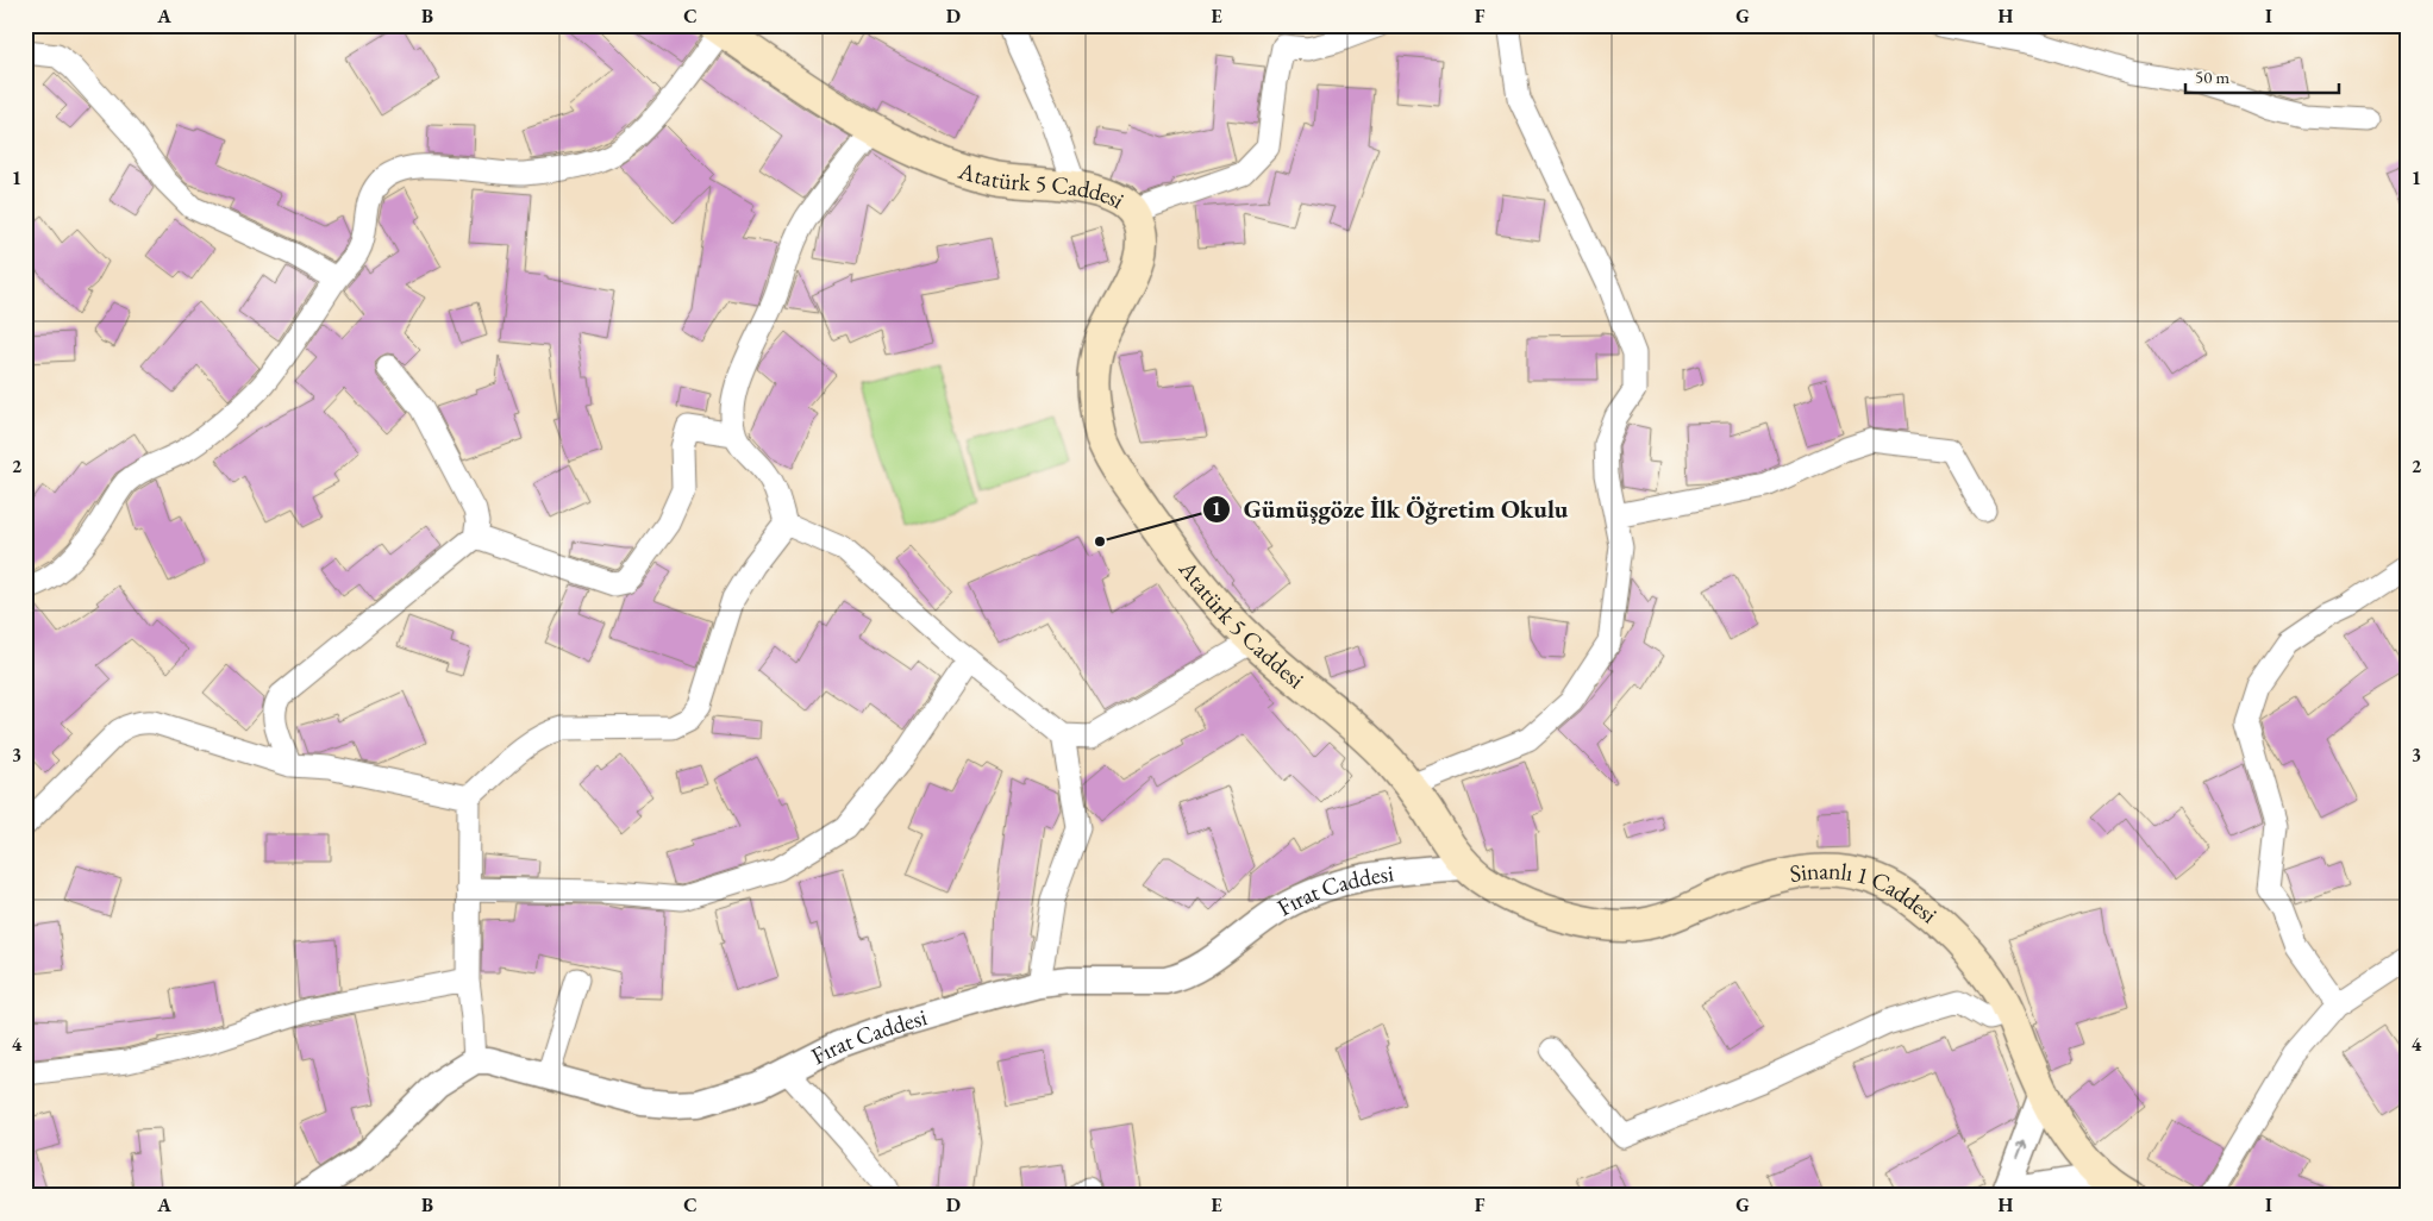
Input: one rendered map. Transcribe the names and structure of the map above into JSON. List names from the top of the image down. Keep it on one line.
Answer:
{"streets":{"main road":["Atatürk 5 Caddesi","Sinanlı 1 Caddesi"],"street":["Fırat Caddesi"]},"crossings":[["Atatürk 5 Caddesi","Fırat Caddesi"],["Atatürk 5 Caddesi","Sinanlı 1 Caddesi"],["Fırat Caddesi","Sinanlı 1 Caddesi"]],"places":["Gümüşgöze İlk Öğretim Okulu"],"scale_bar":"50 m","grid":{"columns":["A","B","C","D","E","F","G","H","I"],"rows":["1","2","3","4"]}}
